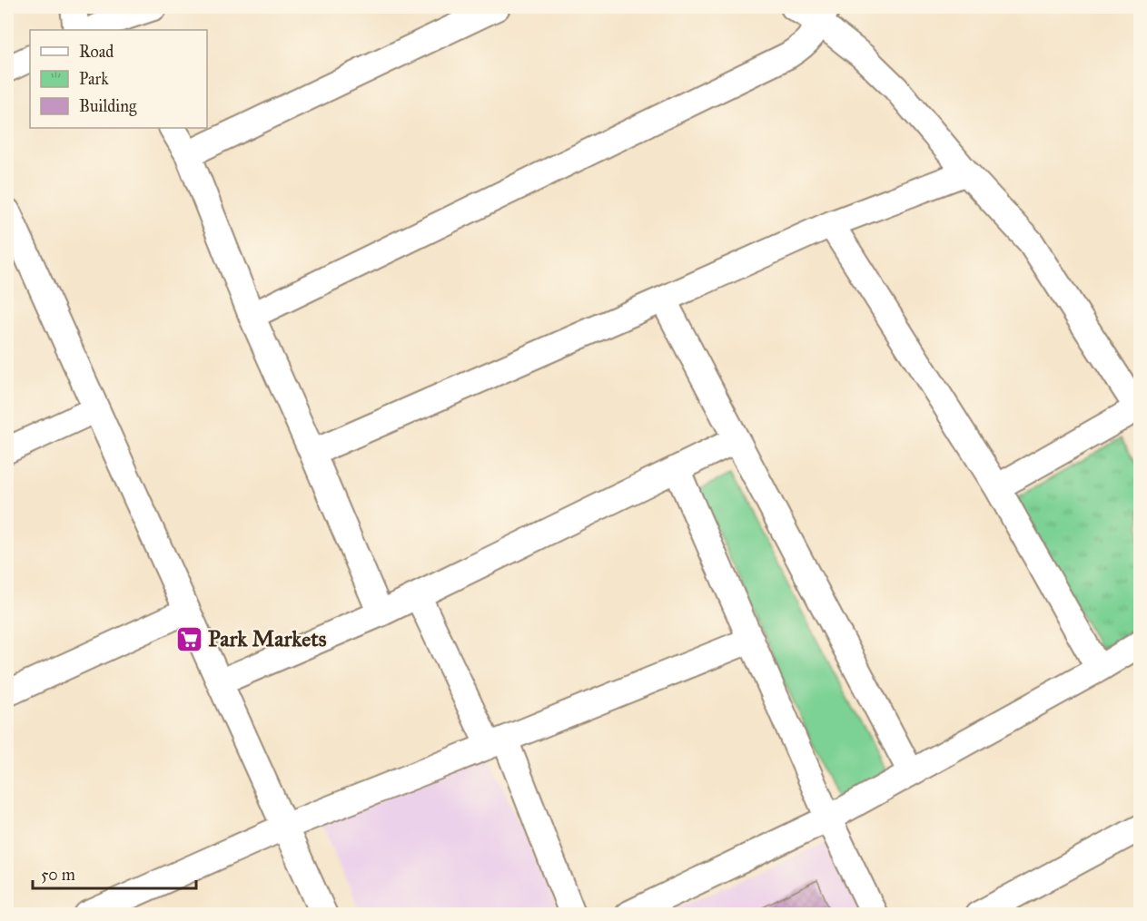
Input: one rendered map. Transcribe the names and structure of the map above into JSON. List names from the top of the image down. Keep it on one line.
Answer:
{"places":{"supermarket":["Park Markets"]},"legend":["Road","Park","Building"],"scale_bar":"50 m"}
